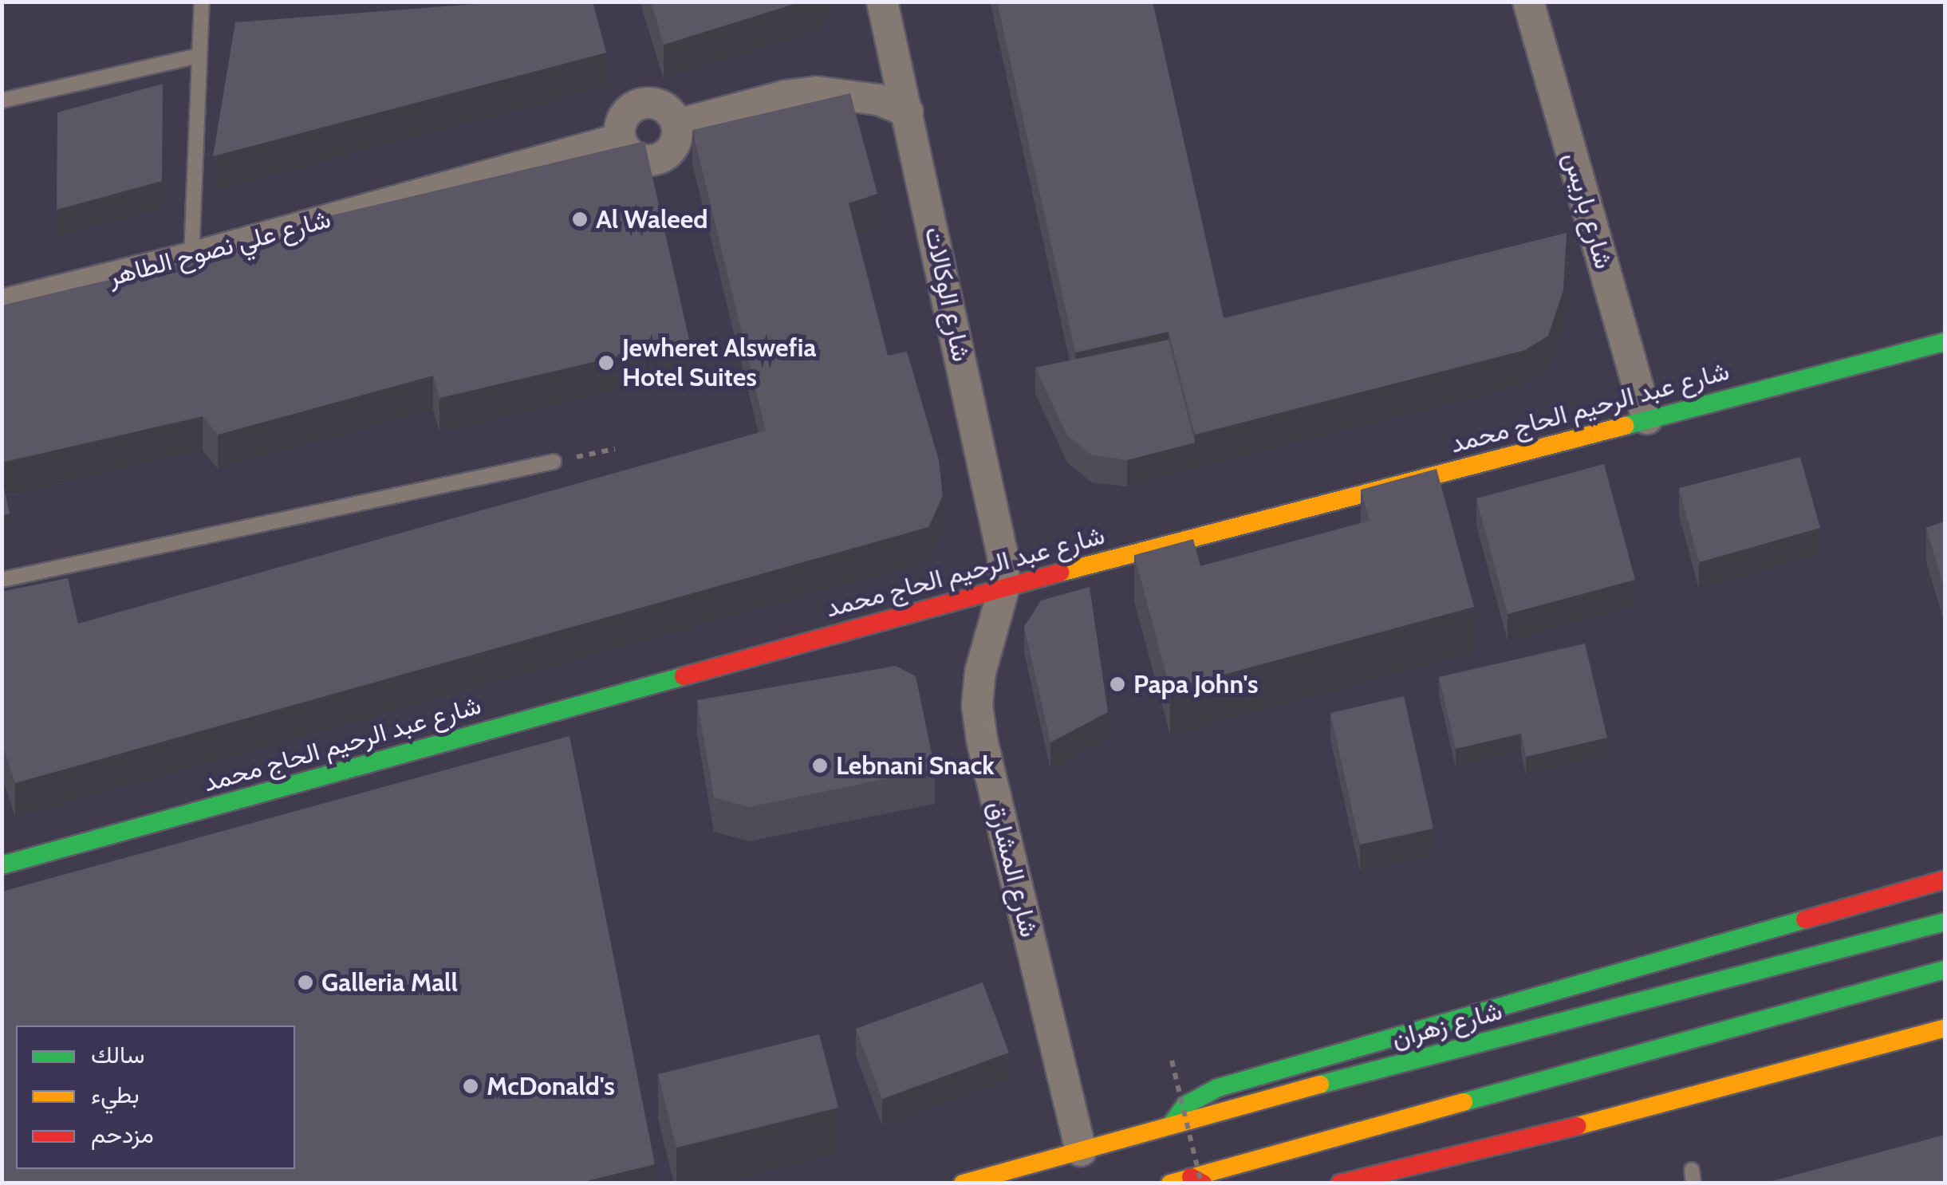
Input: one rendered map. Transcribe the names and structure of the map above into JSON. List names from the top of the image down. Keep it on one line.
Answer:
{"streets":{"main road":["شارع عبد الرحيم الحاج محمد","شارع زهران"],"street":["شارع باريس","شارع علي نصوح الطاهر","شارع الوكالات","شارع المشارق"]},"crossings":[["شارع باريس","شارع عبد الرحيم الحاج محمد"],["شارع الوكالات","شارع عبد الرحيم الحاج محمد"],["شارع الوكالات","شارع المشارق"],["شارع عبد الرحيم الحاج محمد","شارع المشارق"],["شارع المشارق","شارع زهران"]],"places":["Al Waleed","Jewheret Alswefia Hotel Suites","Papa John's","Lebnani Snack","Galleria Mall","McDonald's"],"legend":["سالك","بطيء","مزدحم"]}
